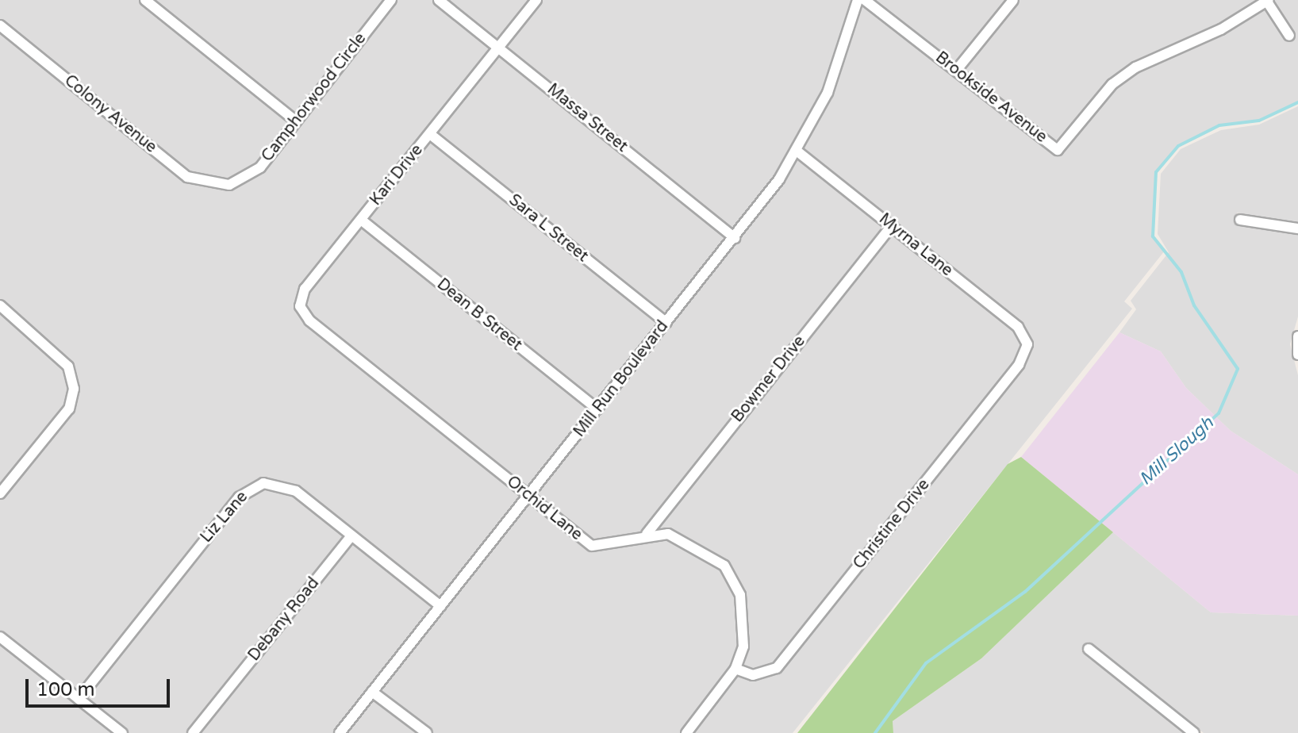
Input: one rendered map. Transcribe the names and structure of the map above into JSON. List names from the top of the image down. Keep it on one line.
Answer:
{"streets":{"street":["Camphorwood Circle","Brookside Avenue","Colony Avenue","Massa Street","Kari Drive","Sara L Street","Myrna Lane","Dean B Street","Mill Run Boulevard","Bowmer Drive","Orchid Lane","Liz Lane","Christine Drive","Debany Road"]},"crossings":[["Camphorwood Circle","Colony Avenue"],["Massa Street","Kari Drive"],["Massa Street","Mill Run Boulevard"],["Kari Drive","Sara L Street"],["Kari Drive","Dean B Street"],["Kari Drive","Orchid Lane"],["Sara L Street","Mill Run Boulevard"],["Myrna Lane","Mill Run Boulevard"],["Myrna Lane","Bowmer Drive"],["Myrna Lane","Christine Drive"],["Dean B Street","Mill Run Boulevard"],["Mill Run Boulevard","Orchid Lane"],["Mill Run Boulevard","Liz Lane"],["Bowmer Drive","Orchid Lane"],["Orchid Lane","Christine Drive"],["Liz Lane","Debany Road"]],"water":["Mill Slough"],"scale_bar":"100 m"}
